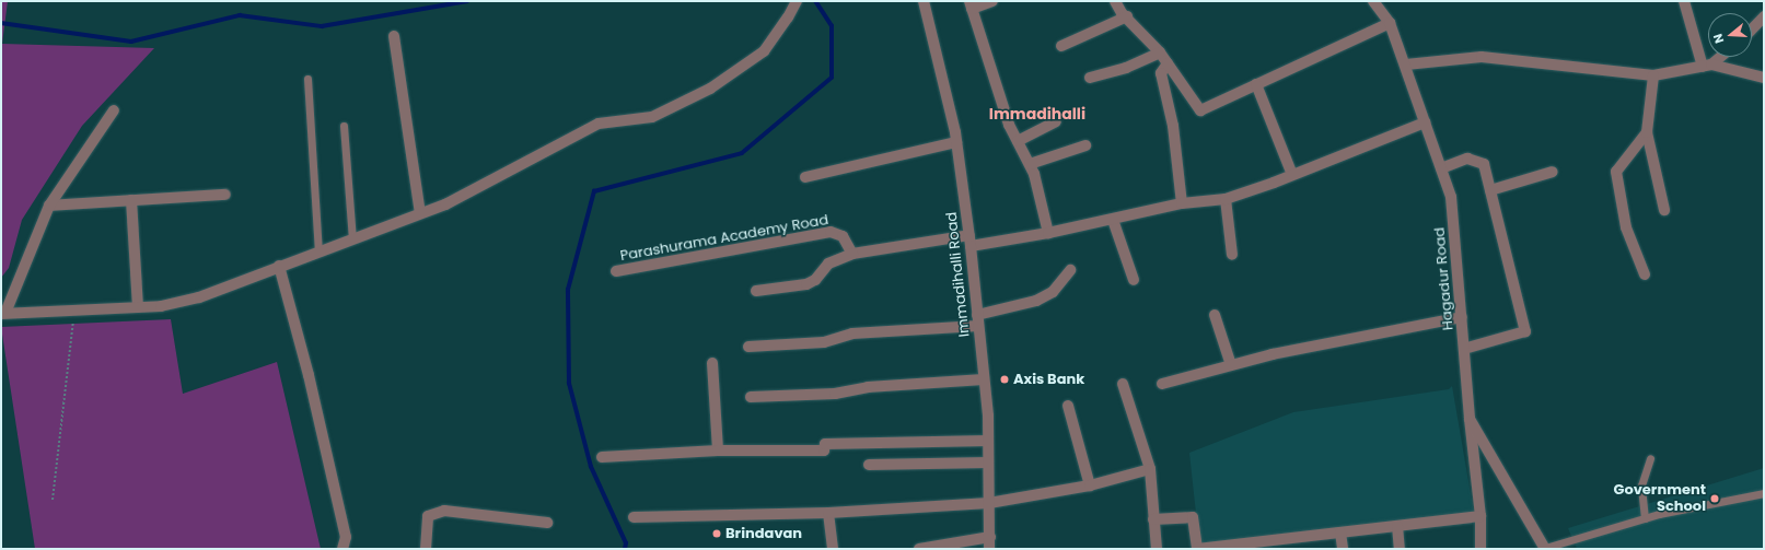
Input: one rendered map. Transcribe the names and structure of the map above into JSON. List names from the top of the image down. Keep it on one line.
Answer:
{"streets":{"street":["Parashurama Academy Road","Immadihalli Road","Hagadur Road"]},"districts":["Immadihalli"],"places":["Axis Bank","Government School","Brindavan"],"north":"left"}
